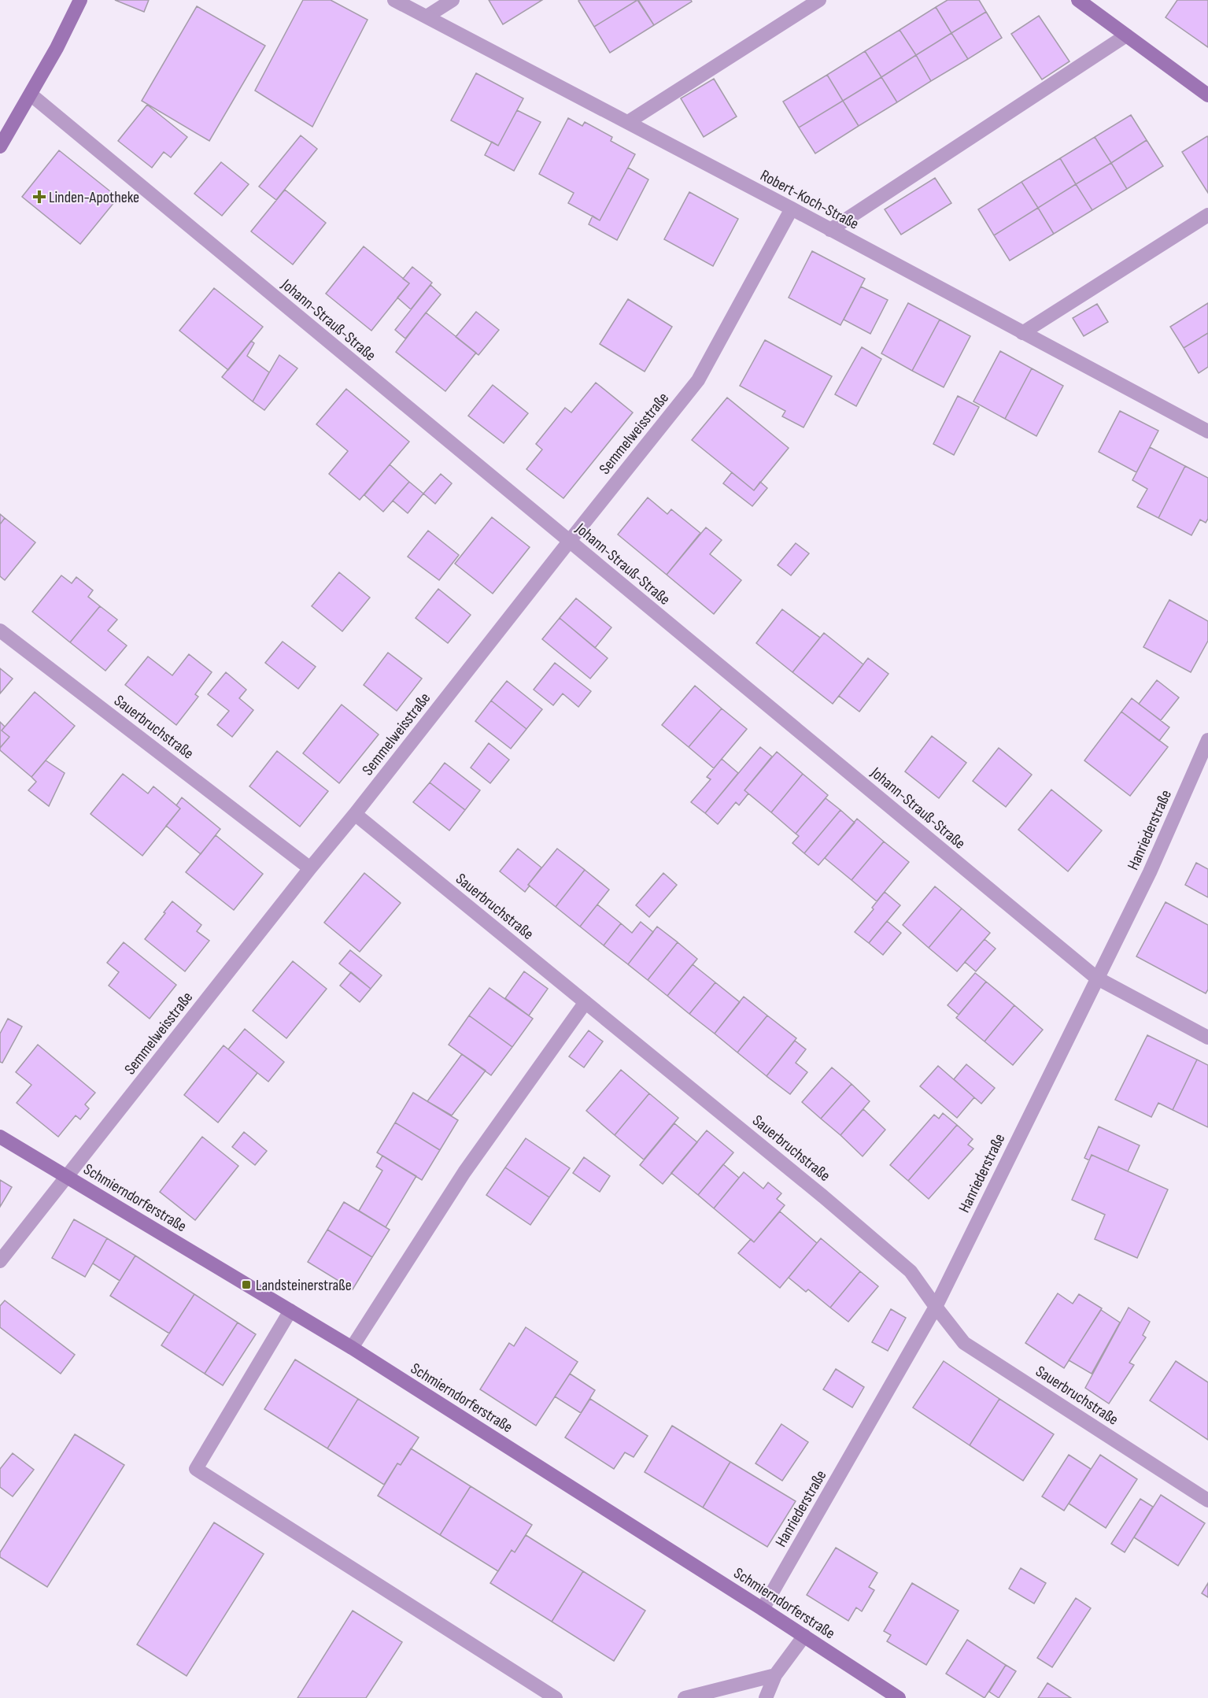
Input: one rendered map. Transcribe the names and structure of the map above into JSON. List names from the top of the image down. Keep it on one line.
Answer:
{"streets":{"street":["Robert-Koch-Straße","Johann-Strauß-Straße","Semmelweisstraße","Sauerbruchstraße","Hanriederstraße","Schmierndorferstraße"]},"crossings":[["Robert-Koch-Straße","Semmelweisstraße"],["Johann-Strauß-Straße","Semmelweisstraße"],["Johann-Strauß-Straße","Hanriederstraße"],["Semmelweisstraße","Sauerbruchstraße"],["Semmelweisstraße","Schmierndorferstraße"],["Sauerbruchstraße","Hanriederstraße"],["Hanriederstraße","Schmierndorferstraße"]],"places":{"health":["Linden-Apotheke"],"transit":["Landsteinerstraße"]}}
